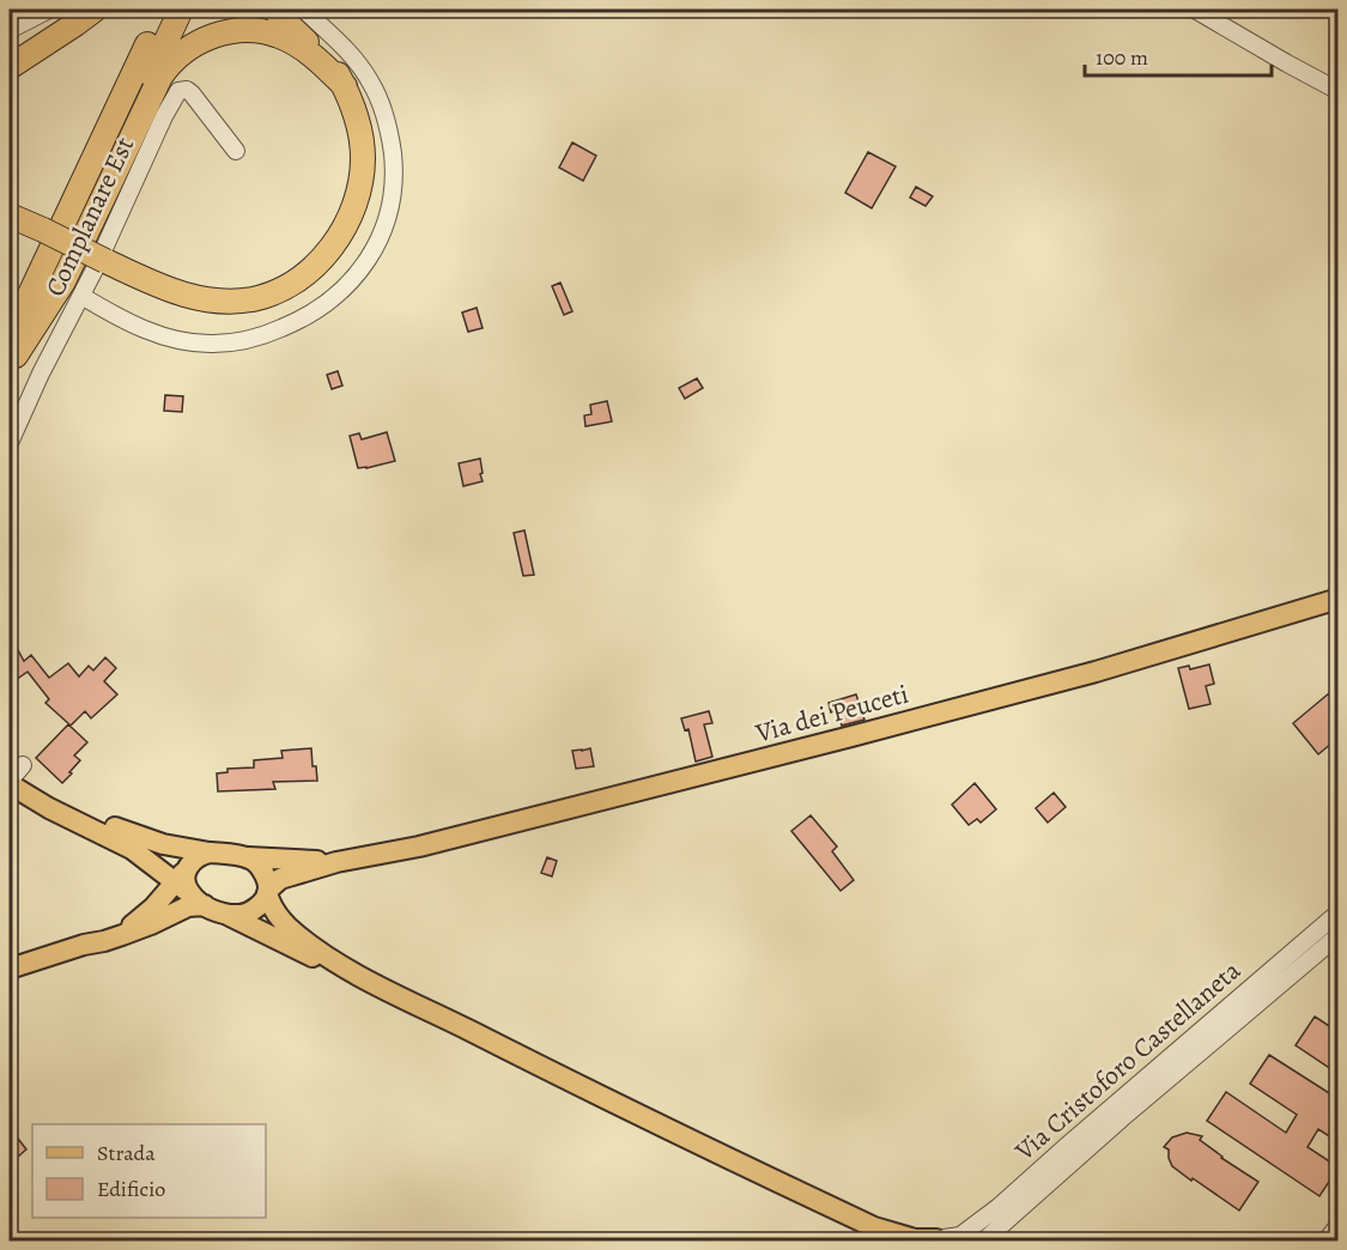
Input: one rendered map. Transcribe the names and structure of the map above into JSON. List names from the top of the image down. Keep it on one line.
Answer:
{"streets":{"main road":["Via dei Peuceti"],"street":["Complanare Est","Via Cristoforo Castellaneta"]},"legend":["Strada","Edificio"],"scale_bar":"100 m"}
